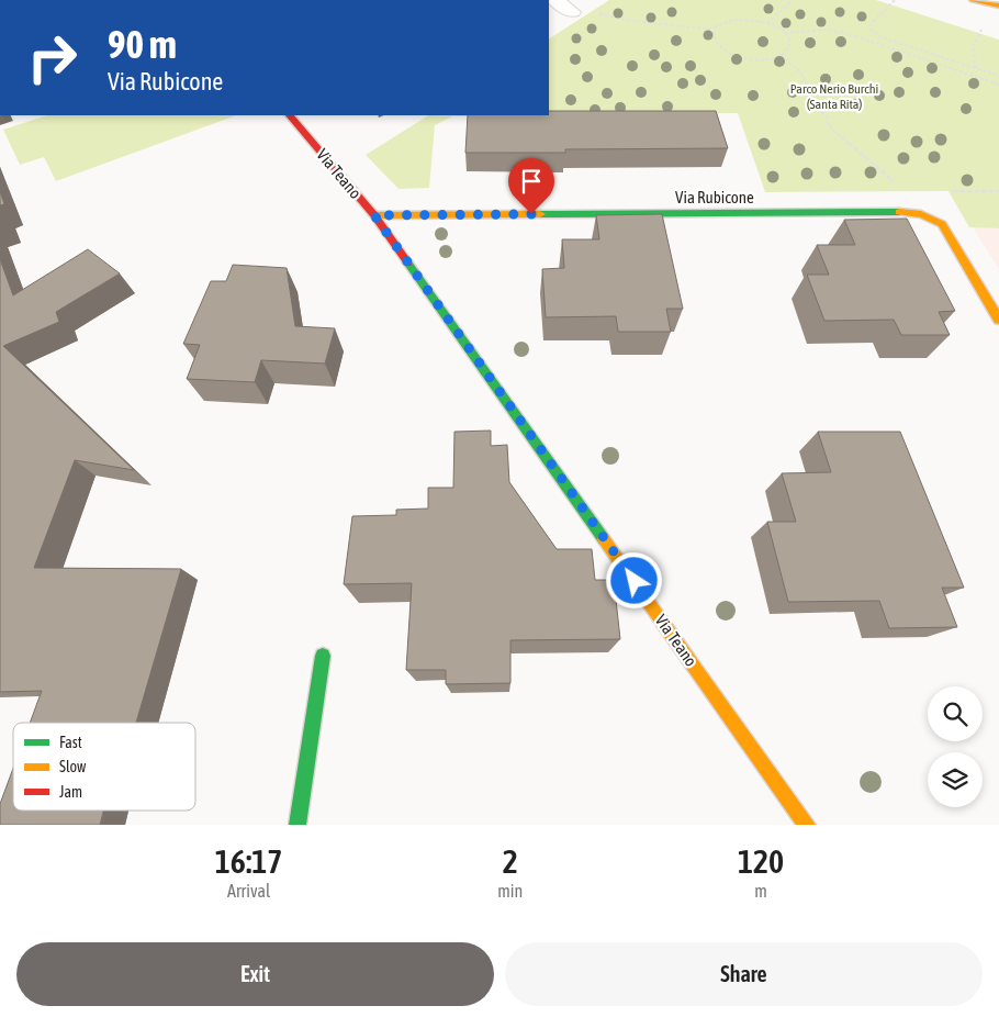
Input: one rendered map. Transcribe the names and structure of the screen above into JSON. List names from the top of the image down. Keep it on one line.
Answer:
{"streets":{"street":["Via Teano","Via Rubicone"]},"crossings":[["Via Teano","Via Rubicone"]],"parks":["Parco Nerio Burchi (Santa Rita)"],"legend":["Fast","Slow","Jam"],"page":{"turn":["90 m","Via Rubicone"],"eta":["16:17","Arrival","2","min","120","m"],"buttons":["Exit","Share"]}}
